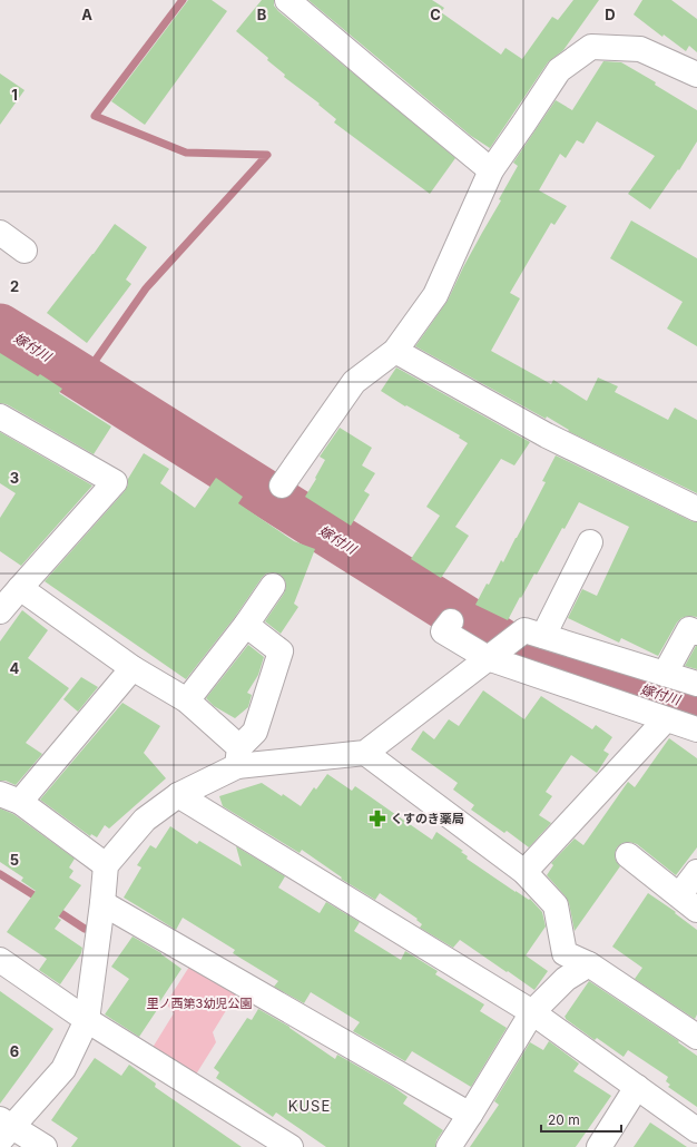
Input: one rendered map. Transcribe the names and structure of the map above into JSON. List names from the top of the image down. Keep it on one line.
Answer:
{"districts":["KUSE"],"water":["嫁付川"],"parks":["里ノ西第3幼児公園"],"places":{"pharmacy":["くすのき薬局"]},"scale_bar":"20 m","grid":{"columns":["A","B","C","D"],"rows":["1","2","3","4","5","6"]}}
